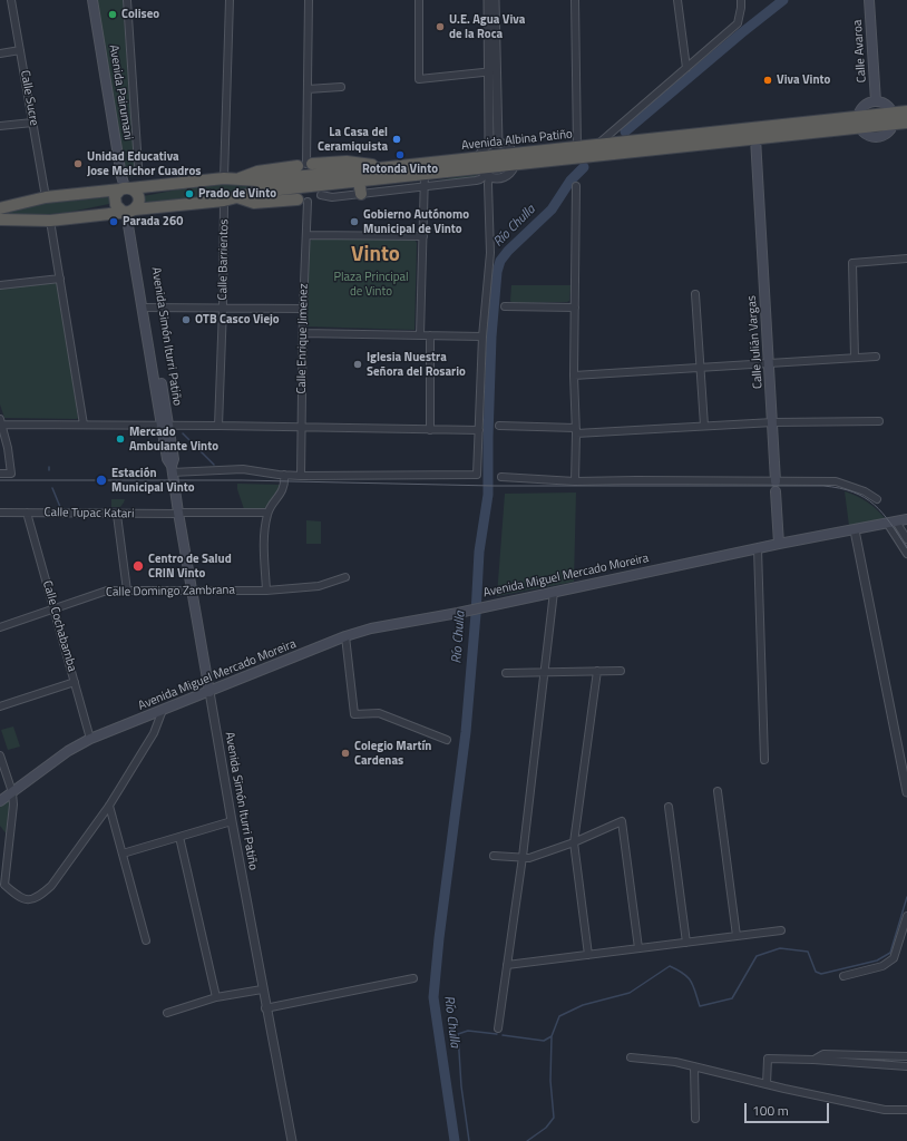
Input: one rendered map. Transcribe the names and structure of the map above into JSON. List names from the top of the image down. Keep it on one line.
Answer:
{"streets":{"highway":["Avenida Albina Patiño"],"main road":["Calle Avaroa","Avenida Pairumani","Avenida Simón Iturri Patiño","Calle Julián Vargas","Avenida Miguel Mercado Moreira"],"street":["Calle Sucre","Calle Barrientos","Calle Enrique Jimenez","Calle Tupac Katari","Calle Domingo Zambrana","Calle Cochabamba"]},"crossings":[["Avenida Pairumani","Avenida Albina Patiño"],["Avenida Pairumani","Avenida Simón Iturri Patiño"],["Calle Sucre","Avenida Albina Patiño"],["Avenida Albina Patiño","Calle Barrientos"],["Avenida Albina Patiño","Avenida Simón Iturri Patiño"],["Avenida Albina Patiño","Calle Julián Vargas"],["Avenida Simón Iturri Patiño","Calle Tupac Katari"],["Avenida Simón Iturri Patiño","Avenida Miguel Mercado Moreira"],["Avenida Simón Iturri Patiño","Calle Domingo Zambrana"],["Calle Julián Vargas","Avenida Miguel Mercado Moreira"],["Calle Tupac Katari","Calle Cochabamba"],["Avenida Miguel Mercado Moreira","Calle Cochabamba"],["Calle Domingo Zambrana","Calle Cochabamba"]],"districts":["Vinto"],"water":["Río Chulla"],"parks":["Plaza Principal de Vinto"],"places":["Coliseo","U.E. Agua Viva de la Roca","Viva Vinto","La Casa del Ceramiquista","Rotonda Vinto","Unidad Educativa Jose Melchor Cuadros","Prado de Vinto","Parada 260","Gobierno Autónomo Municipal de Vinto","OTB Casco Viejo","Iglesia Nuestra Señora del Rosario","Mercado Ambulante Vinto","Estación Municipal Vinto","Centro de Salud CRIN Vinto","Colegio Martín Cardenas"],"scale_bar":"100 m"}
